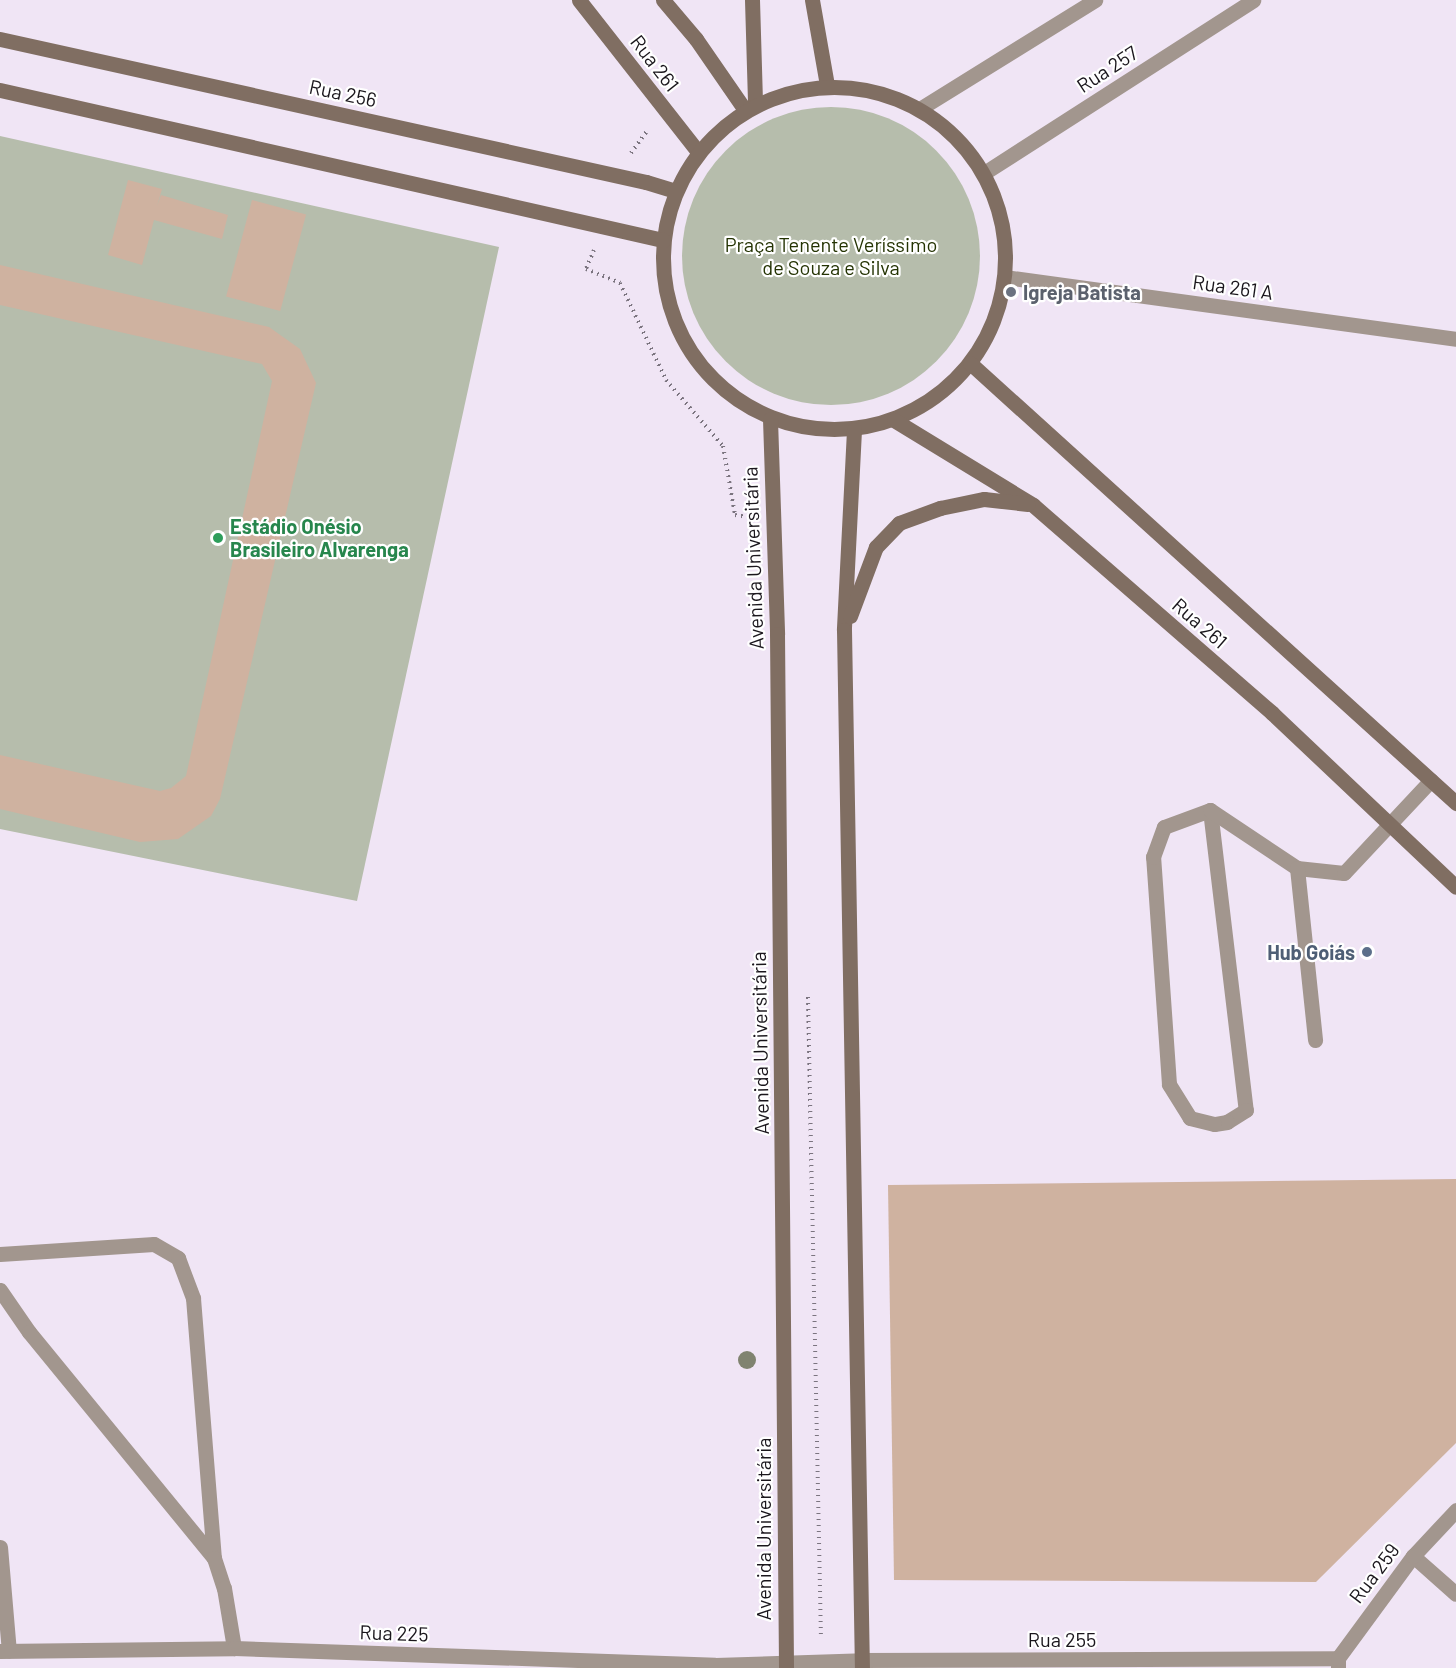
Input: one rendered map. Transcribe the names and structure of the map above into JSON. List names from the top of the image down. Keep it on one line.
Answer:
{"streets":{"main road":["Rua 261","Rua 256","Avenida Universitária"],"street":["Rua 257","Rua 261 A","Rua 259","Rua 225","Rua 255"]},"crossings":[["Avenida Universitária","Rua 225"],["Avenida Universitária","Rua 255"],["Rua 259","Rua 255"],["Rua 225","Rua 255"]],"parks":["Praça Tenente Veríssimo de Souza e Silva"],"places":["Igreja Batista","Estádio Onésio Brasileiro Alvarenga","Hub Goiás"]}
